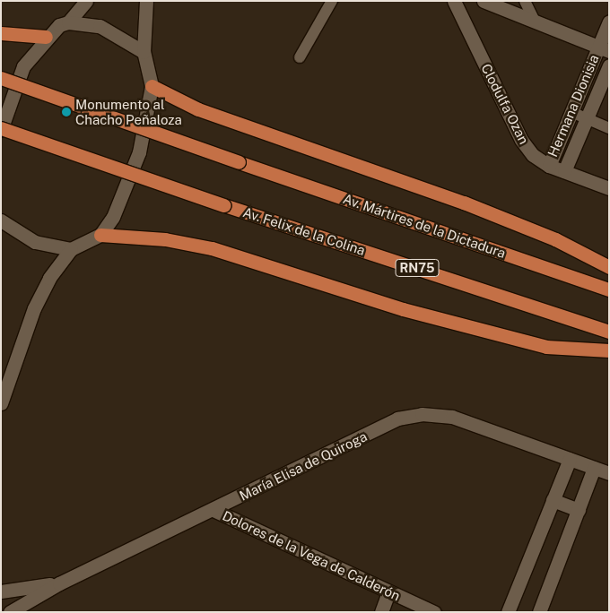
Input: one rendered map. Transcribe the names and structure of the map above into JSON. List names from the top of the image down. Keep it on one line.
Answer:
{"streets":{"main road":["Av. Mártires de la Dictadura","Av. Felix de la Colina","RN75"],"street":["Clodulfa Ozan","Hermana Dionisia","María Elisa de Quiroga","Dolores de la Vega de Calderón"]},"crossings":[["Clodulfa Ozan","Hermana Dionisia"],["María Elisa de Quiroga","Dolores de la Vega de Calderón"]],"places":["Monumento al Chacho Peñaloza"]}
